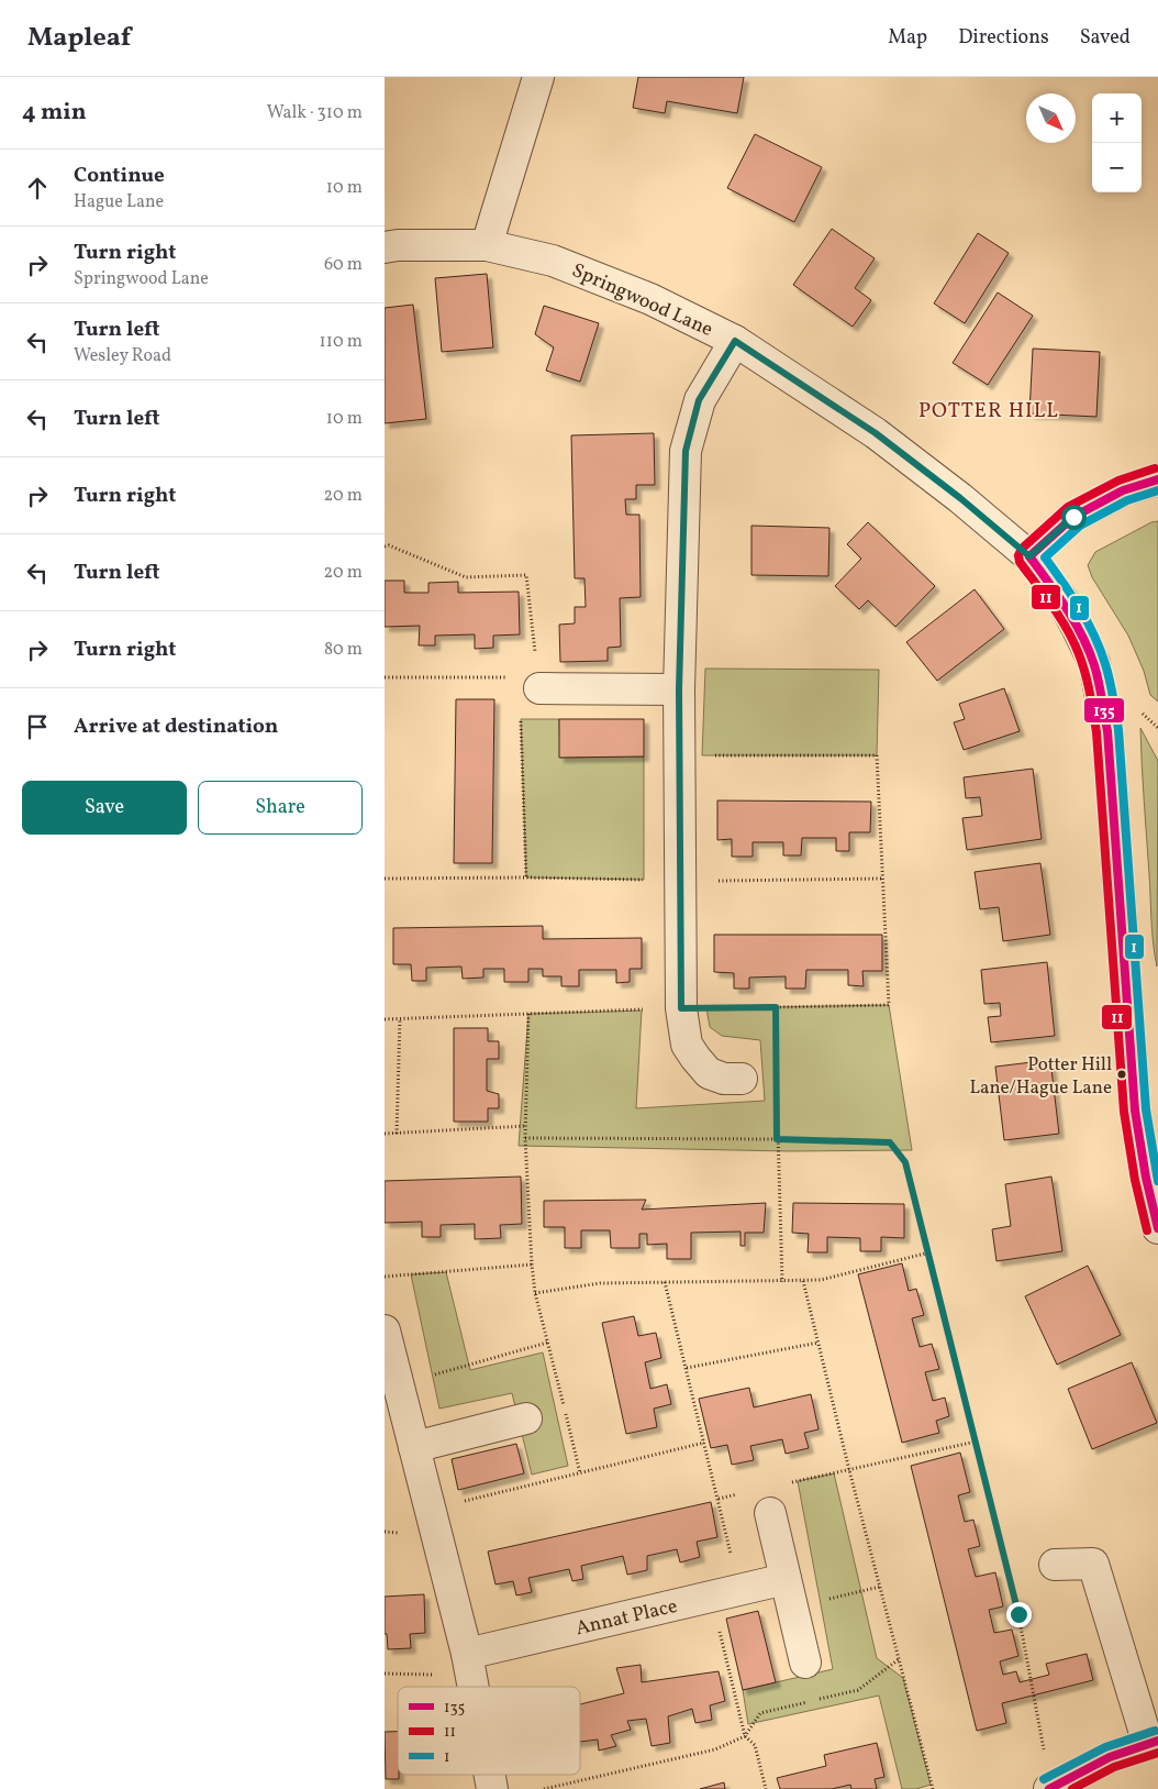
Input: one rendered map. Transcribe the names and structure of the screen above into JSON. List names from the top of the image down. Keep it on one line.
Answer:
{"streets":{"street":["Springwood Lane","Annat Place"]},"districts":["POTTER HILL"],"places":["Potter Hill Lane/Hague Lane"],"lines":["transit line 11","transit line 135","transit line 1"],"legend":["135","11","1"],"north":"bottom right","page":{"header":"Mapleaf","nav":["Map","Directions","Saved"],"heading":["4 min","Walk · 310 m"],"map_buttons":["+","−"],"list":[["Continue","Hague Lane","10 m"],["Turn right","Springwood Lane","60 m"],["Turn left","Wesley Road","110 m"],["Turn left","10 m"],["Turn right","20 m"],["Turn left","20 m"],["Turn right","80 m"],"Arrive at destination"],"buttons":["Save","Share"]}}
